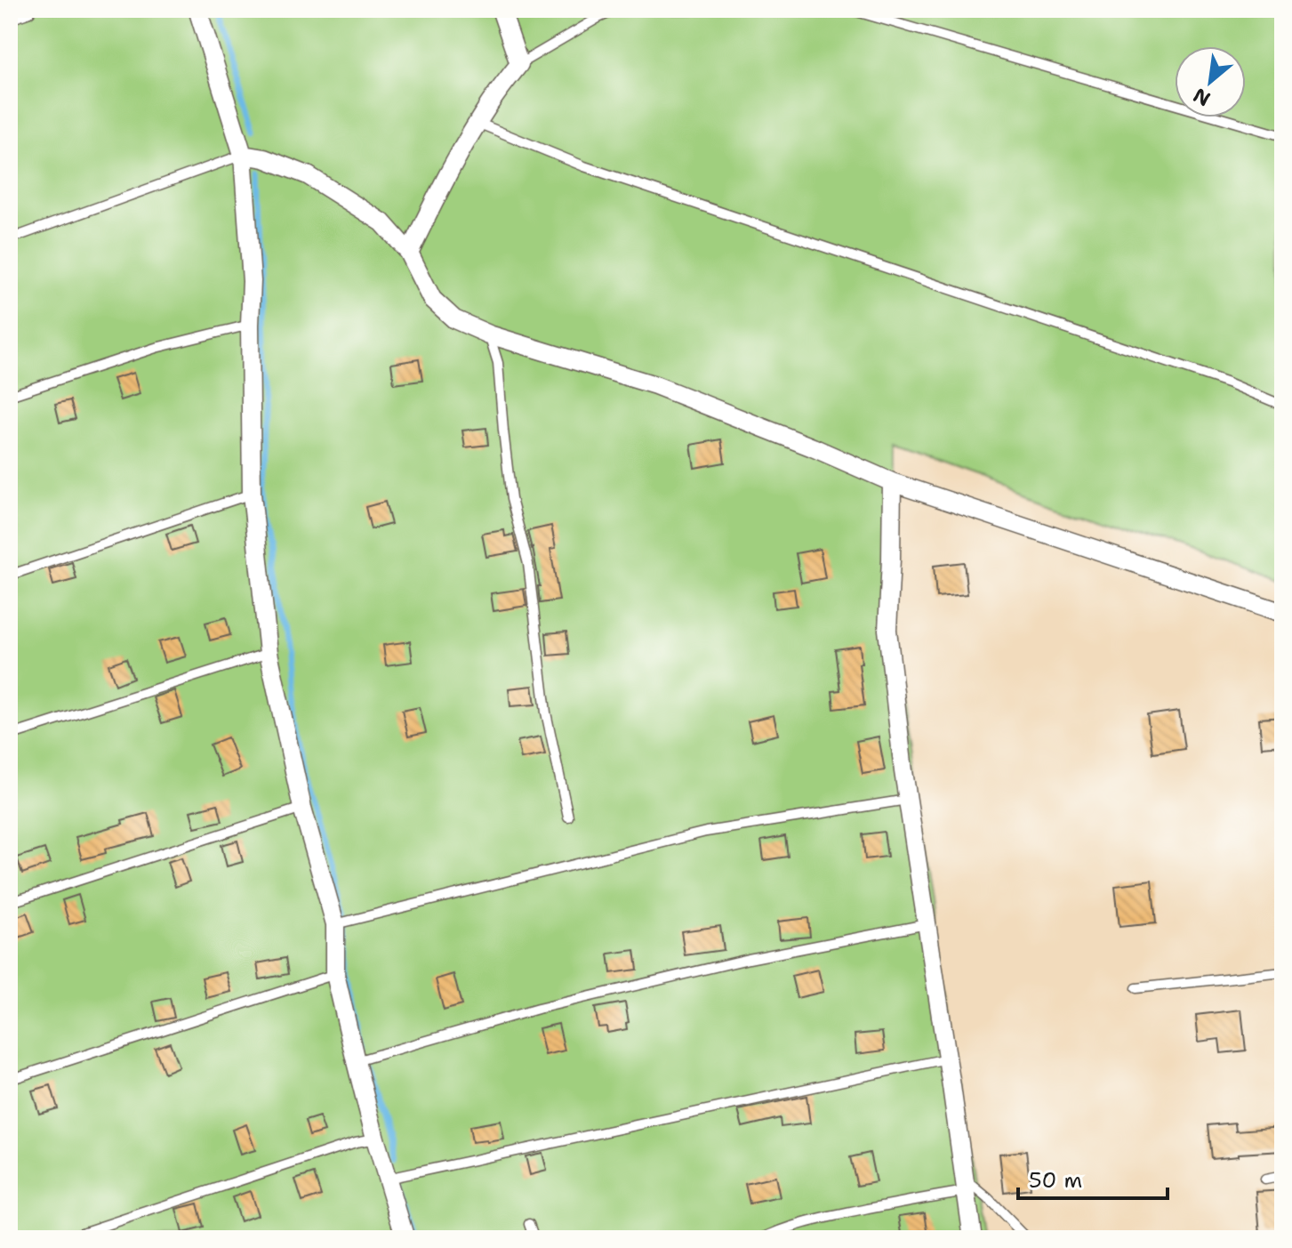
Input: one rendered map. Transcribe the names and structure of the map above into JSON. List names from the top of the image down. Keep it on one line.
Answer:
{"scale_bar":"50 m","north":"bottom left"}
